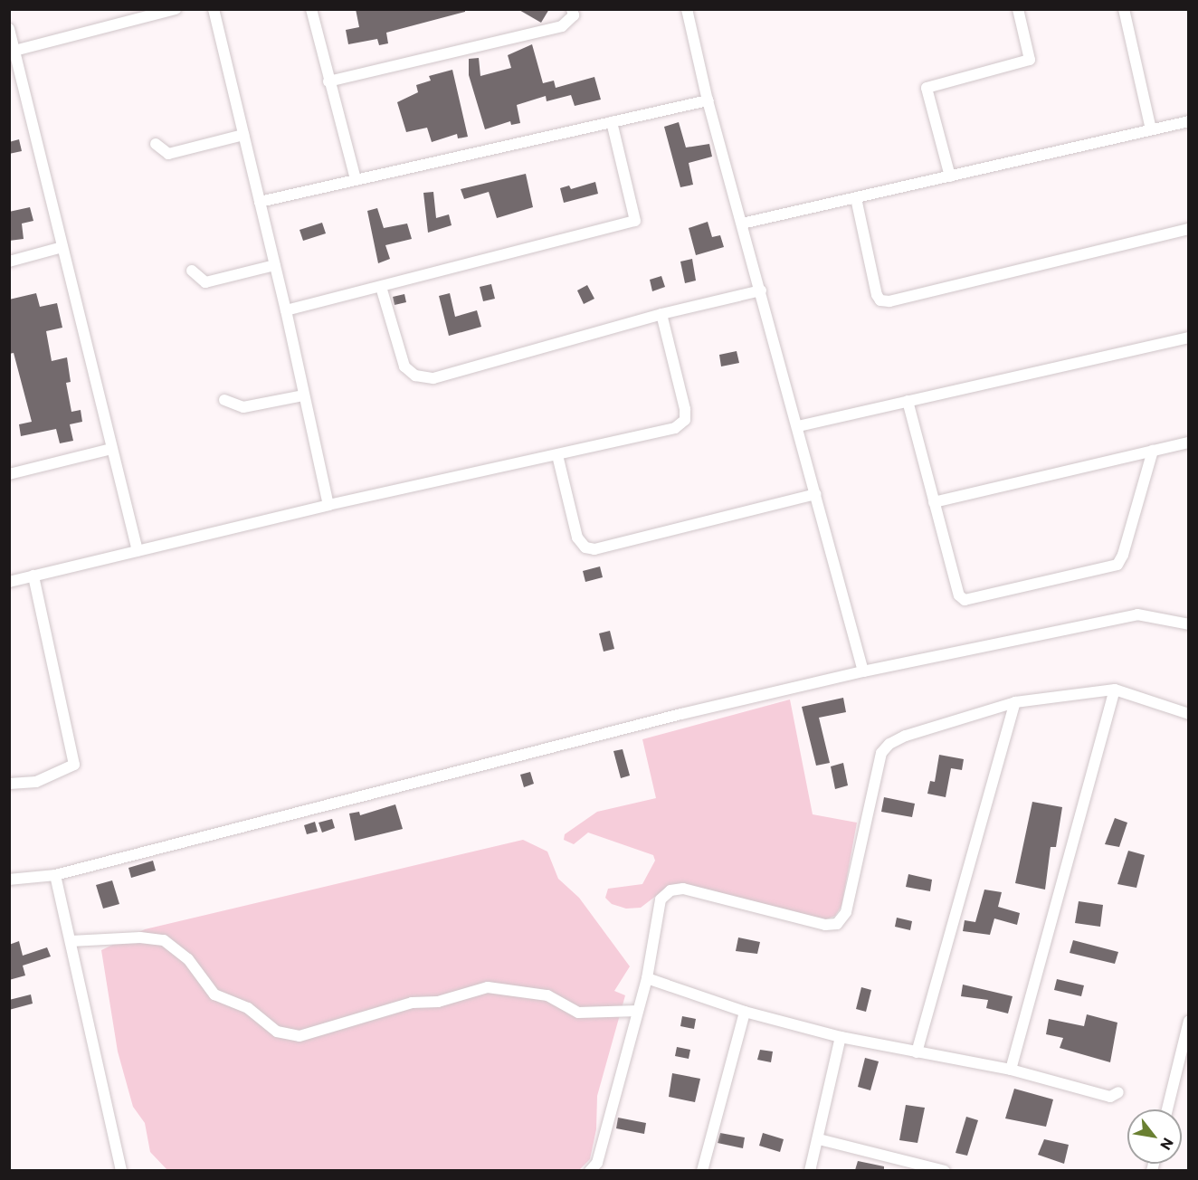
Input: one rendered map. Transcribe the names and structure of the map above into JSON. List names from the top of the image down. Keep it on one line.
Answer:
{"north":"bottom right"}
